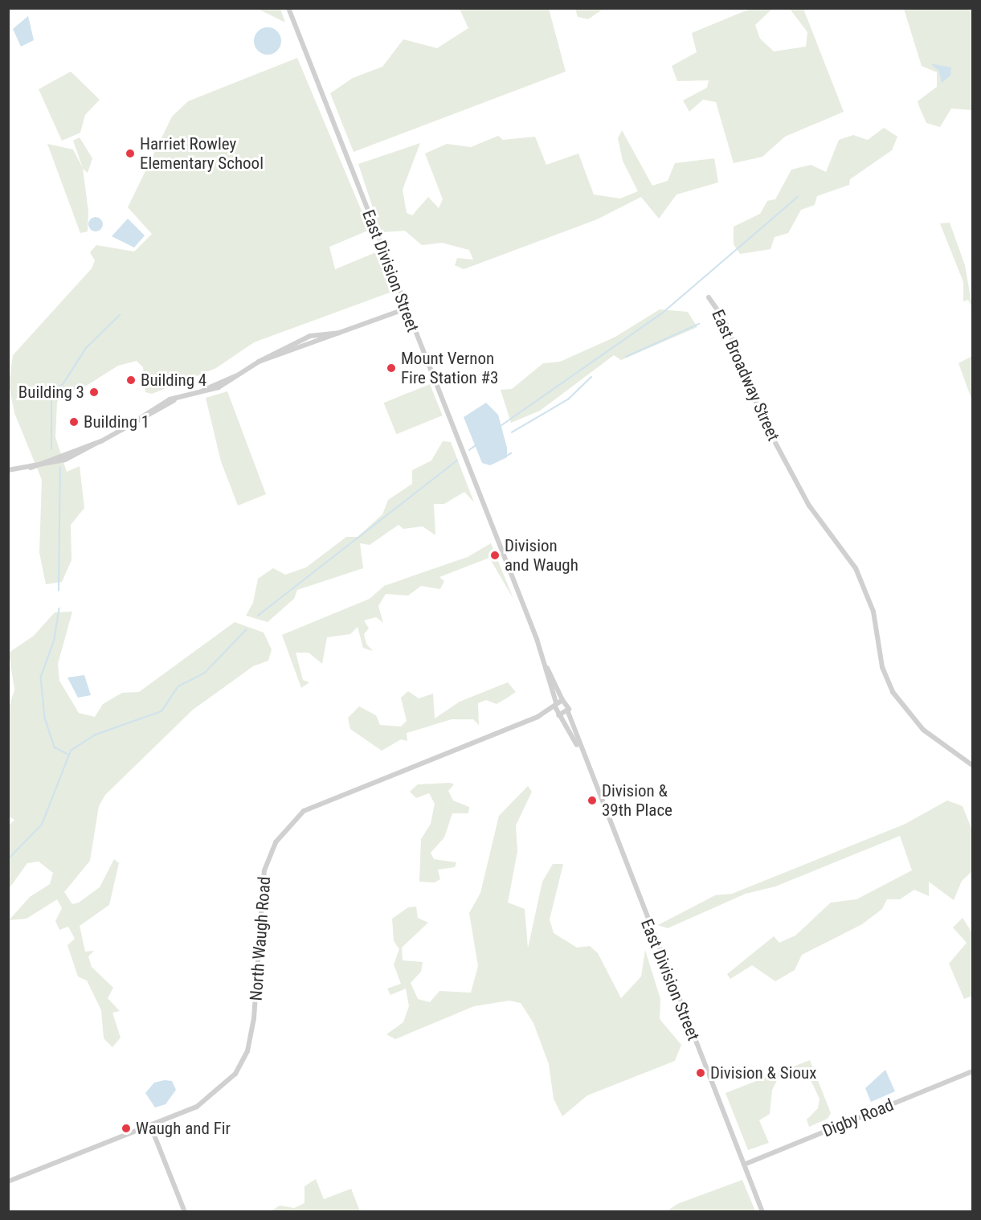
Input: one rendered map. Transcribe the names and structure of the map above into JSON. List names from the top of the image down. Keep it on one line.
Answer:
{"streets":{"street":["East Division Street","East Broadway Street","North Waugh Road","Digby Road"]},"crossings":[["East Division Street","North Waugh Road"],["East Division Street","Digby Road"]],"places":["Harriet Rowley Elementary School","Mount Vernon Fire Station #3","Building 4","Building 3","Building 1","Division and Waugh","Division & 39th Place","Division & Sioux","Waugh and Fir"]}
